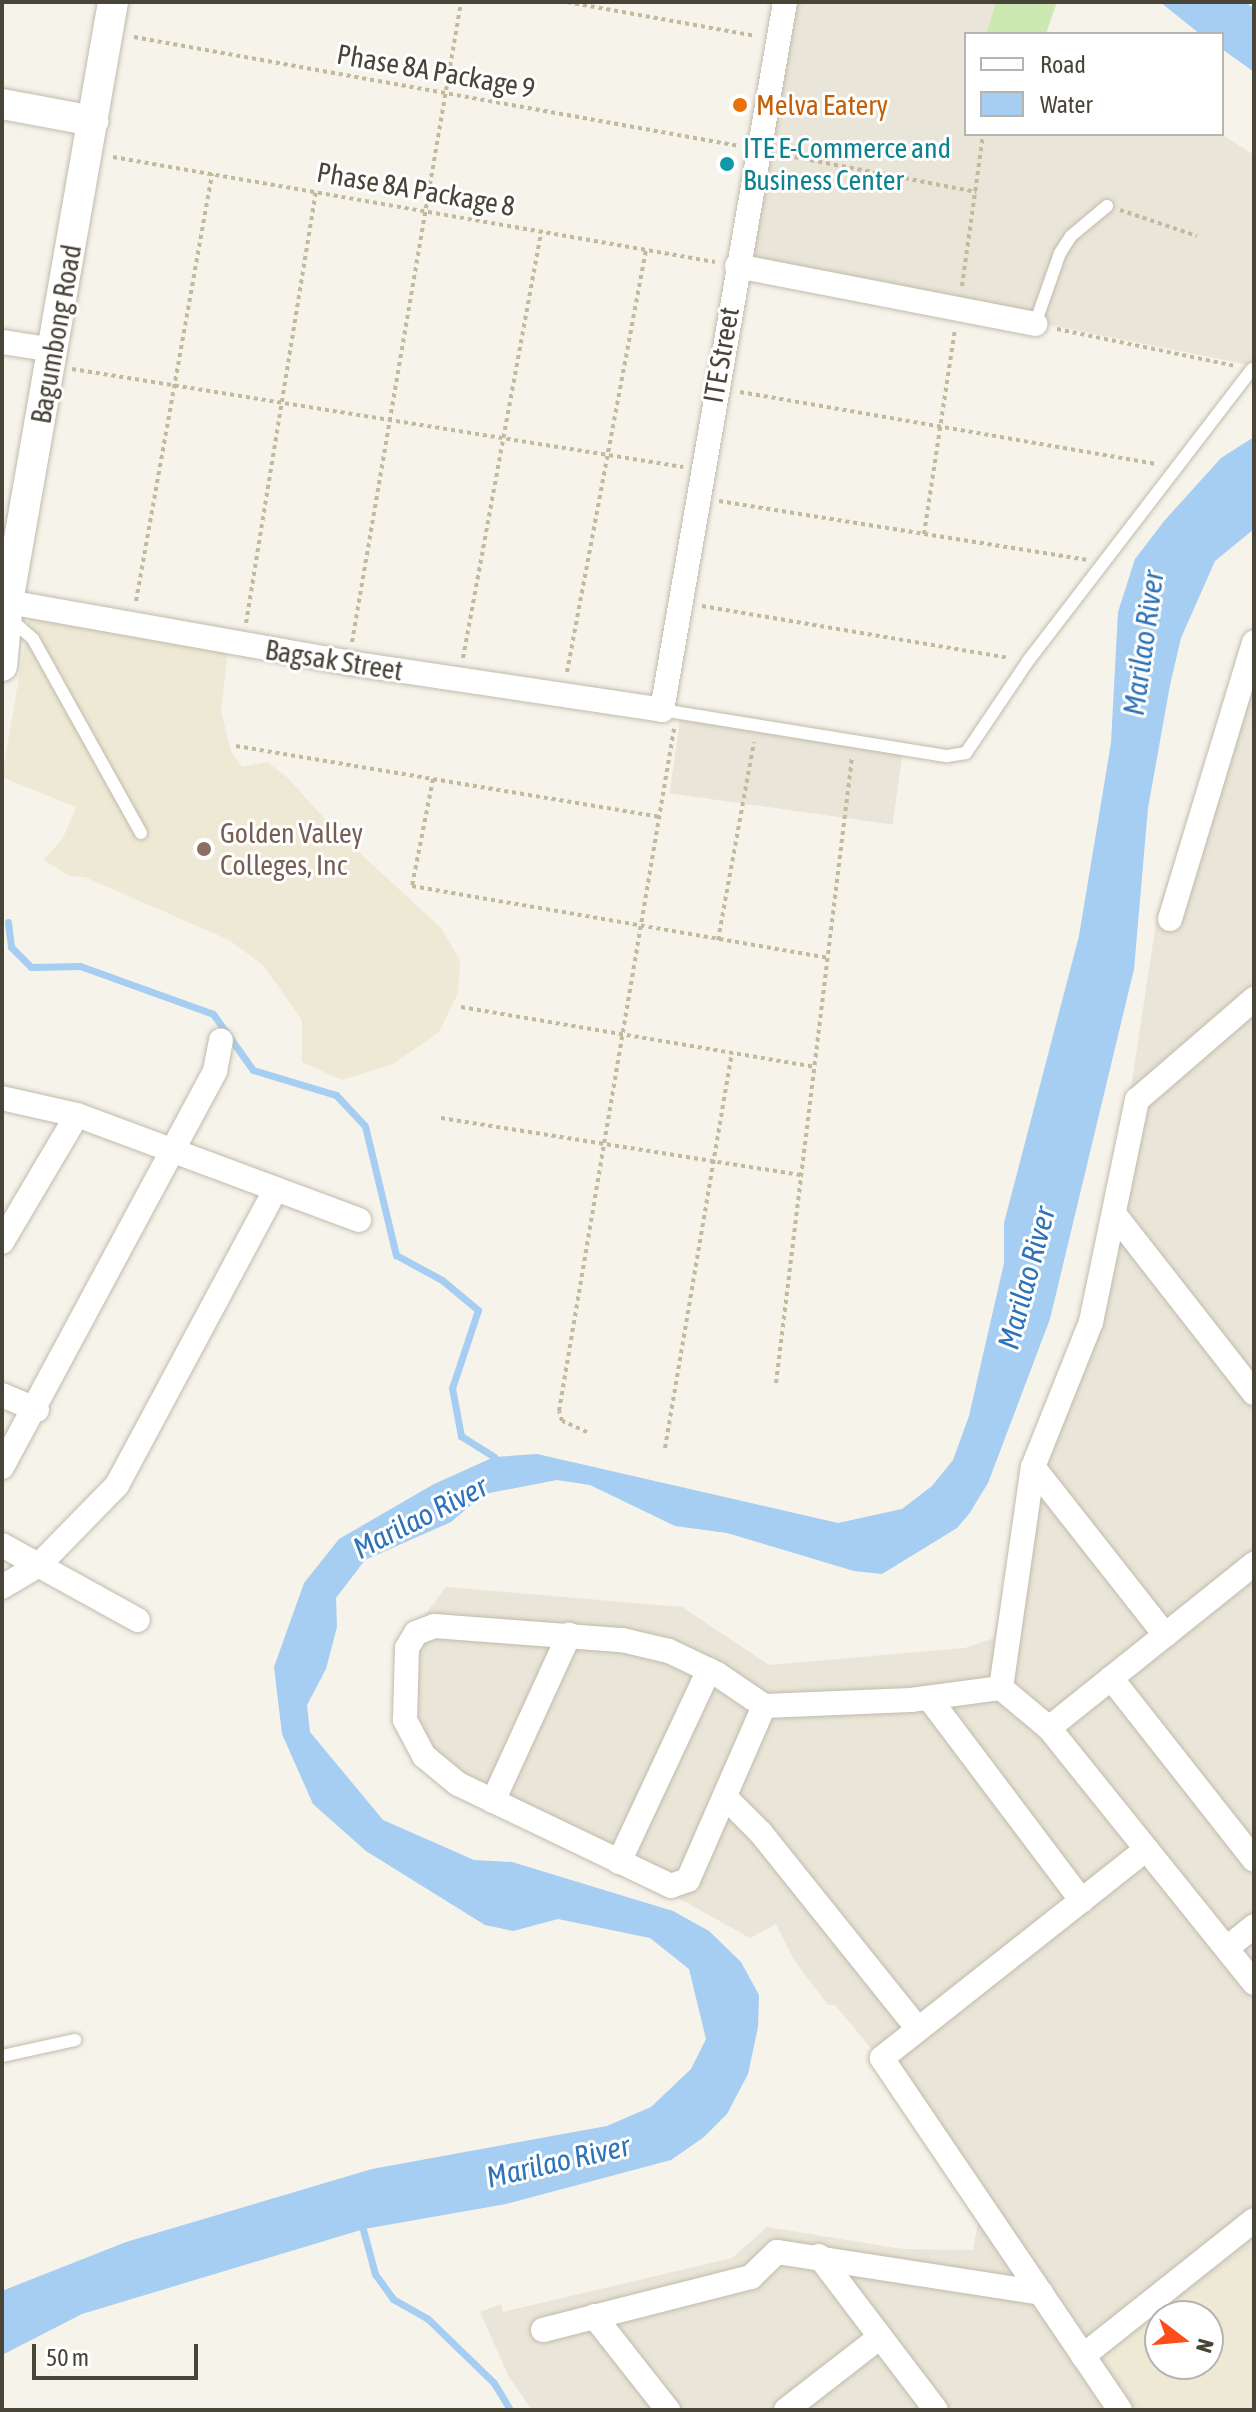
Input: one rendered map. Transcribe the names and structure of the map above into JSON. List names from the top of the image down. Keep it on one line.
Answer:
{"streets":{"street":["Bagumbong Road","ITE Street","Bagsak Street"],"path":["Phase 8A Package 9","Phase 8A Package 8"]},"crossings":[["Phase 8A Package 9","Bagumbong Road"],["Phase 8A Package 9","ITE Street"],["Phase 8A Package 8","Bagumbong Road"],["Phase 8A Package 8","ITE Street"],["Bagumbong Road","Bagsak Street"],["ITE Street","Bagsak Street"]],"water":["Marilao River"],"places":["Melva Eatery","ITE E-Commerce and Business Center","Golden Valley Colleges, Inc"],"legend":["Road","Water"],"scale_bar":"50 m","north":"right"}
